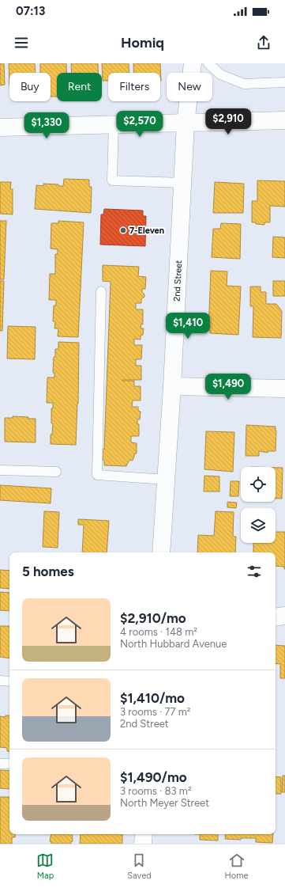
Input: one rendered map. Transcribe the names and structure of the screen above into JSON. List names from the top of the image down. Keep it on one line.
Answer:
{"streets":{"street":["2nd Street"]},"places":["7-Eleven"],"page":{"status":"07:13","header":"Homiq","chip":["Buy","Rent","Filters","New"],"price":["$2,910","$2,570","$1,330","$1,410","$1,490"],"heading":"5 homes","list":[{"name":"$2,910/mo","note":"4 rooms · 148 m² · North Hubbard Avenue"},{"name":"$1,410/mo","note":"3 rooms · 77 m² · 2nd Street"},{"name":"$1,490/mo","note":"3 rooms · 83 m² · North Meyer Street"}],"tabs":["Map","Saved","Home"]}}
